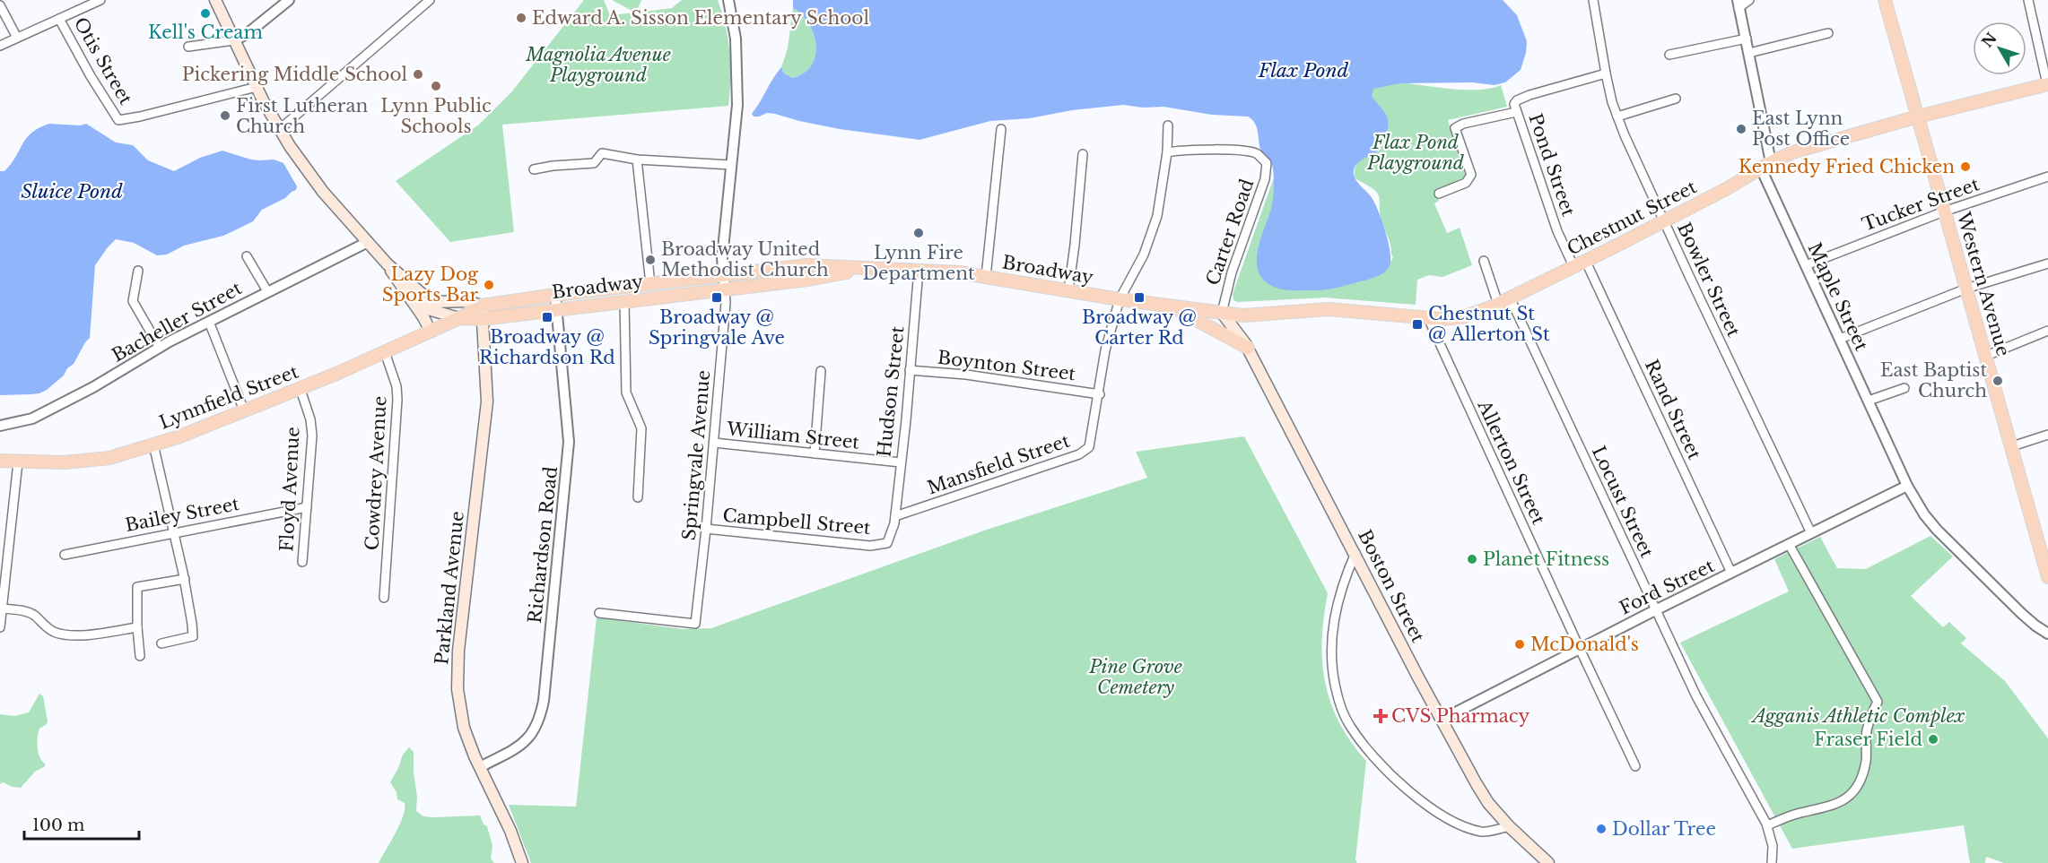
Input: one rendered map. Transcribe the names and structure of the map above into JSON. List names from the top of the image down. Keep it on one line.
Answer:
{"streets":{"main road":["Chestnut Street","Broadway","Western Avenue","Lynnfield Street","Boston Street","Parkland Avenue"],"street":["Otis Street","Pond Street","Tucker Street","Carter Road","Bowler Street","Maple Street","Bacheller Street","Boynton Street","Hudson Street","Rand Street","William Street","Springvale Avenue","Allerton Street","Mansfield Street","Cowdrey Avenue","Floyd Avenue","Locust Street","Bailey Street","Campbell Street","Richardson Road","Ford Street"]},"crossings":[["Otis Street","Broadway"],["Pond Street","Chestnut Street"],["Pond Street","Bowler Street"],["Tucker Street","Western Avenue"],["Tucker Street","Maple Street"],["Chestnut Street","Carter Road"],["Chestnut Street","Broadway"],["Chestnut Street","Bowler Street"],["Chestnut Street","Western Avenue"],["Chestnut Street","Maple Street"],["Chestnut Street","Rand Street"],["Chestnut Street","Allerton Street"],["Chestnut Street","Locust Street"],["Chestnut Street","Boston Street"],["Carter Road","Broadway"],["Carter Road","Boston Street"],["Broadway","Bacheller Street"],["Broadway","Hudson Street"],["Broadway","Lynnfield Street"],["Broadway","Springvale Avenue"],["Broadway","Mansfield Street"],["Broadway","Richardson Road"],["Broadway","Boston Street"],["Broadway","Parkland Avenue"],["Bowler Street","Ford Street"],["Maple Street","Ford Street"],["Boynton Street","Hudson Street"],["Boynton Street","Mansfield Street"],["Hudson Street","William Street"],["Hudson Street","Mansfield Street"],["Hudson Street","Campbell Street"],["Lynnfield Street","Cowdrey Avenue"],["Lynnfield Street","Floyd Avenue"],["Rand Street","Ford Street"],["William Street","Springvale Avenue"],["Springvale Avenue","Campbell Street"],["Allerton Street","Ford Street"],["Mansfield Street","Campbell Street"],["Floyd Avenue","Bailey Street"],["Locust Street","Ford Street"],["Richardson Road","Parkland Avenue"],["Boston Street","Ford Street"]],"water":["Flax Pond","Sluice Pond"],"parks":["Magnolia Avenue Playground","Flax Pond Playground","Pine Grove Cemetery","Agganis Athletic Complex"],"places":{"other":["Kell's Cream","Edward A. Sisson Elementary School","Pickering Middle School","Lynn Public Schools","First Lutheran Church","East Lynn Post Office","Kennedy Fried Chicken","Lynn Fire Department","Broadway United Methodist Church","Lazy Dog Sports Bar","East Baptist Church","Planet Fitness","McDonald's","Fraser Field","Dollar Tree"],"transit":["Broadway @ Springvale Ave","Broadway @ Carter Rd","Broadway @ Richardson Rd","Chestnut St @ Allerton St"],"health":["CVS Pharmacy"]},"scale_bar":"100 m","north":"top left"}
